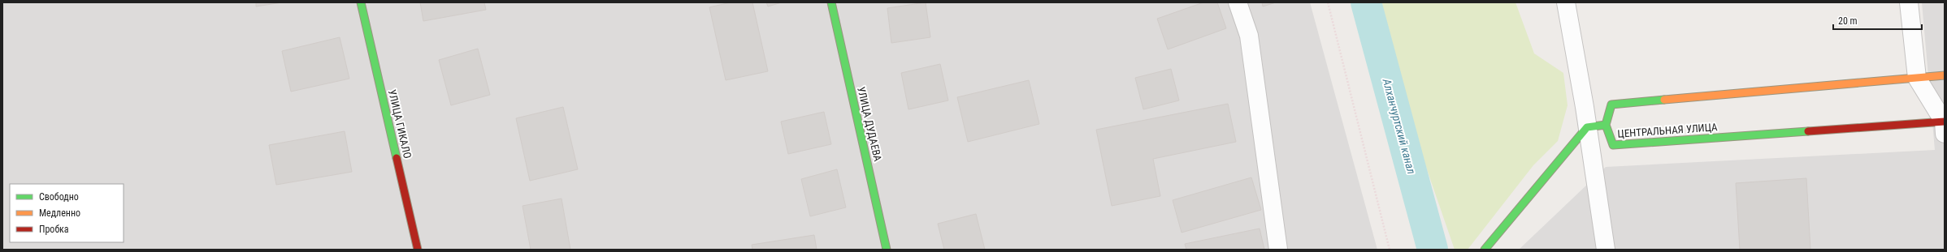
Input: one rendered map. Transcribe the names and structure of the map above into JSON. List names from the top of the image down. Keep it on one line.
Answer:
{"streets":{"street":["УЛИЦА ГИКАЛО","УЛИЦА ДУДАЕВА","ЦЕНТРАЛЬНАЯ УЛИЦА"]},"water":["Алханчуртский канал"],"legend":["Свободно","Медленно","Пробка"],"scale_bar":"20 m"}
